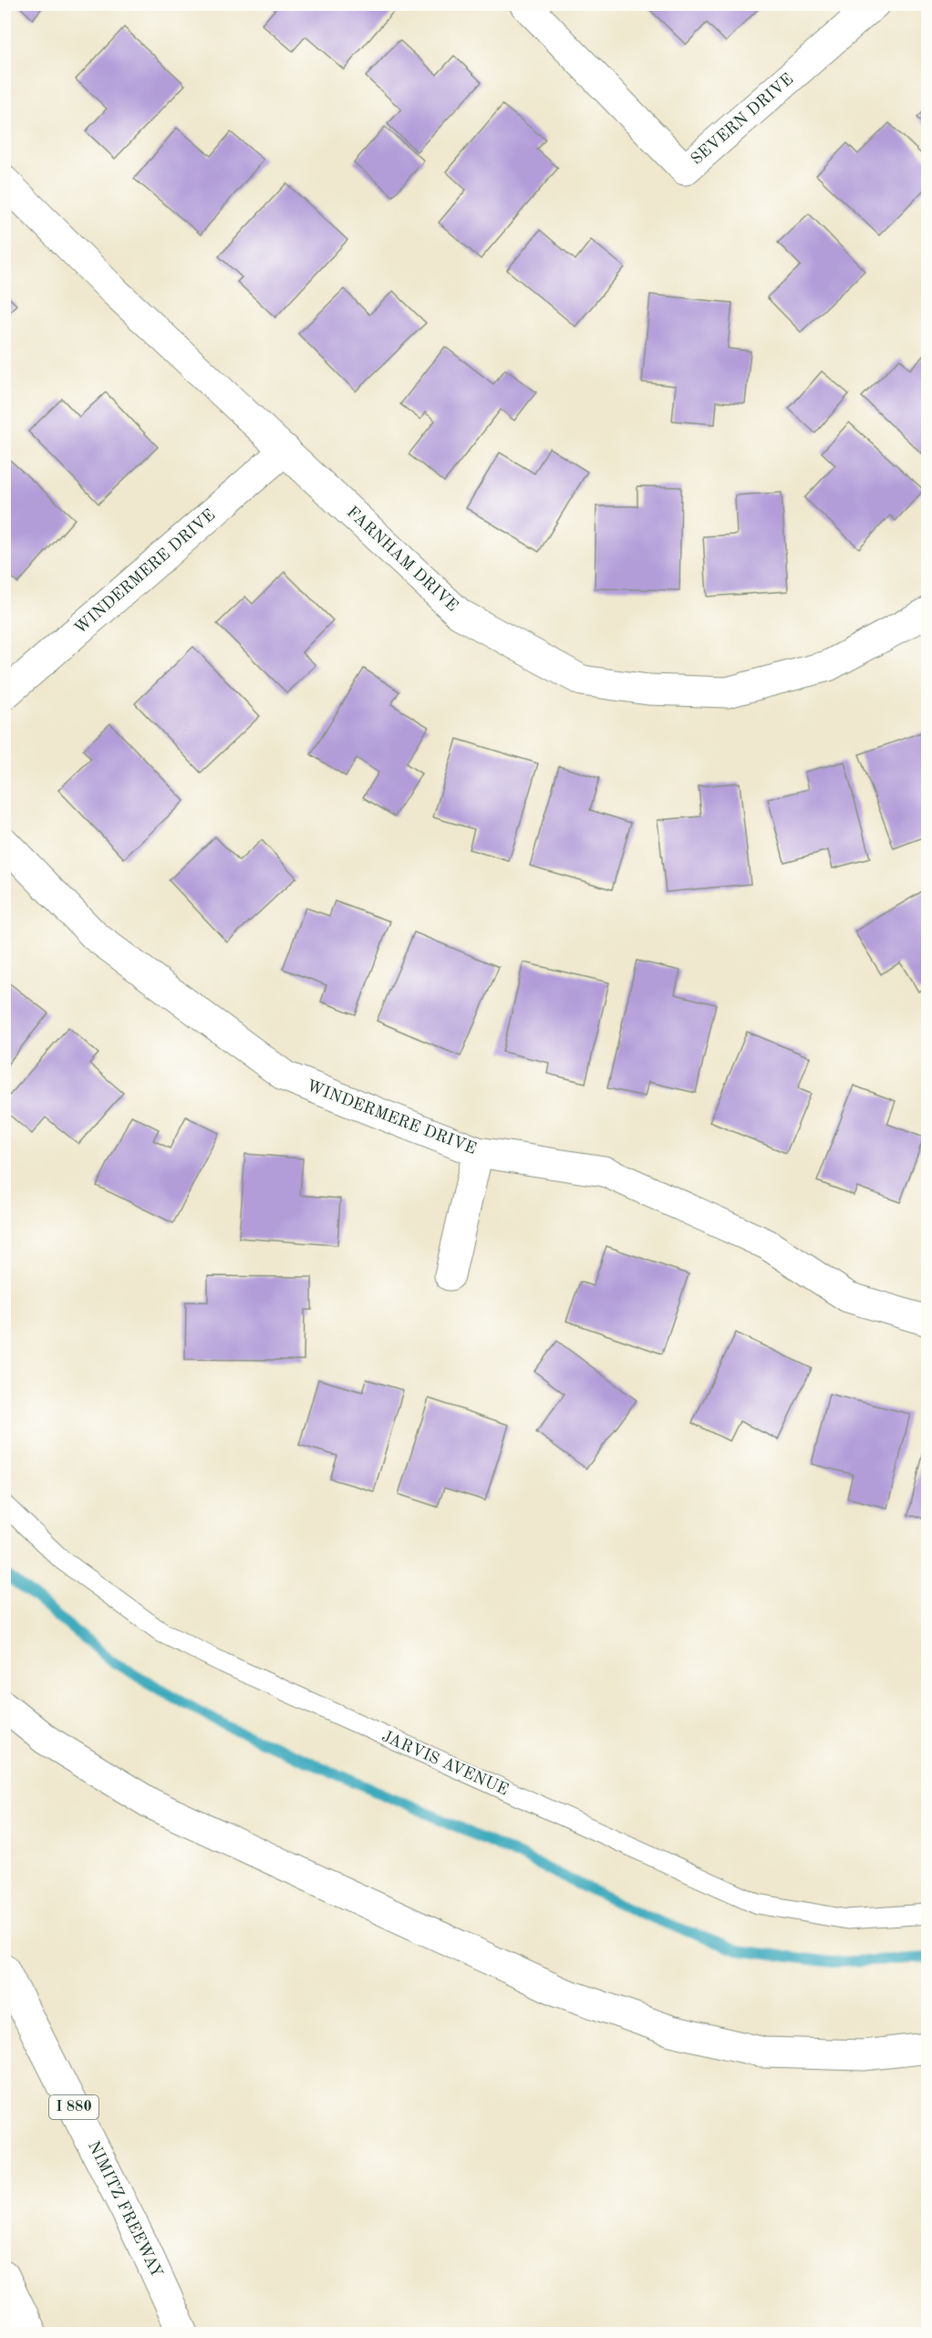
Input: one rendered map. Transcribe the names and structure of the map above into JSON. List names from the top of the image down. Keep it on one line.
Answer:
{"streets":{"main road":["SEVERN DRIVE","FARNHAM DRIVE","WINDERMERE DRIVE","I 880","NIMITZ FREEWAY"],"lane":["JARVIS AVENUE"]},"crossings":[["FARNHAM DRIVE","WINDERMERE DRIVE"]]}
